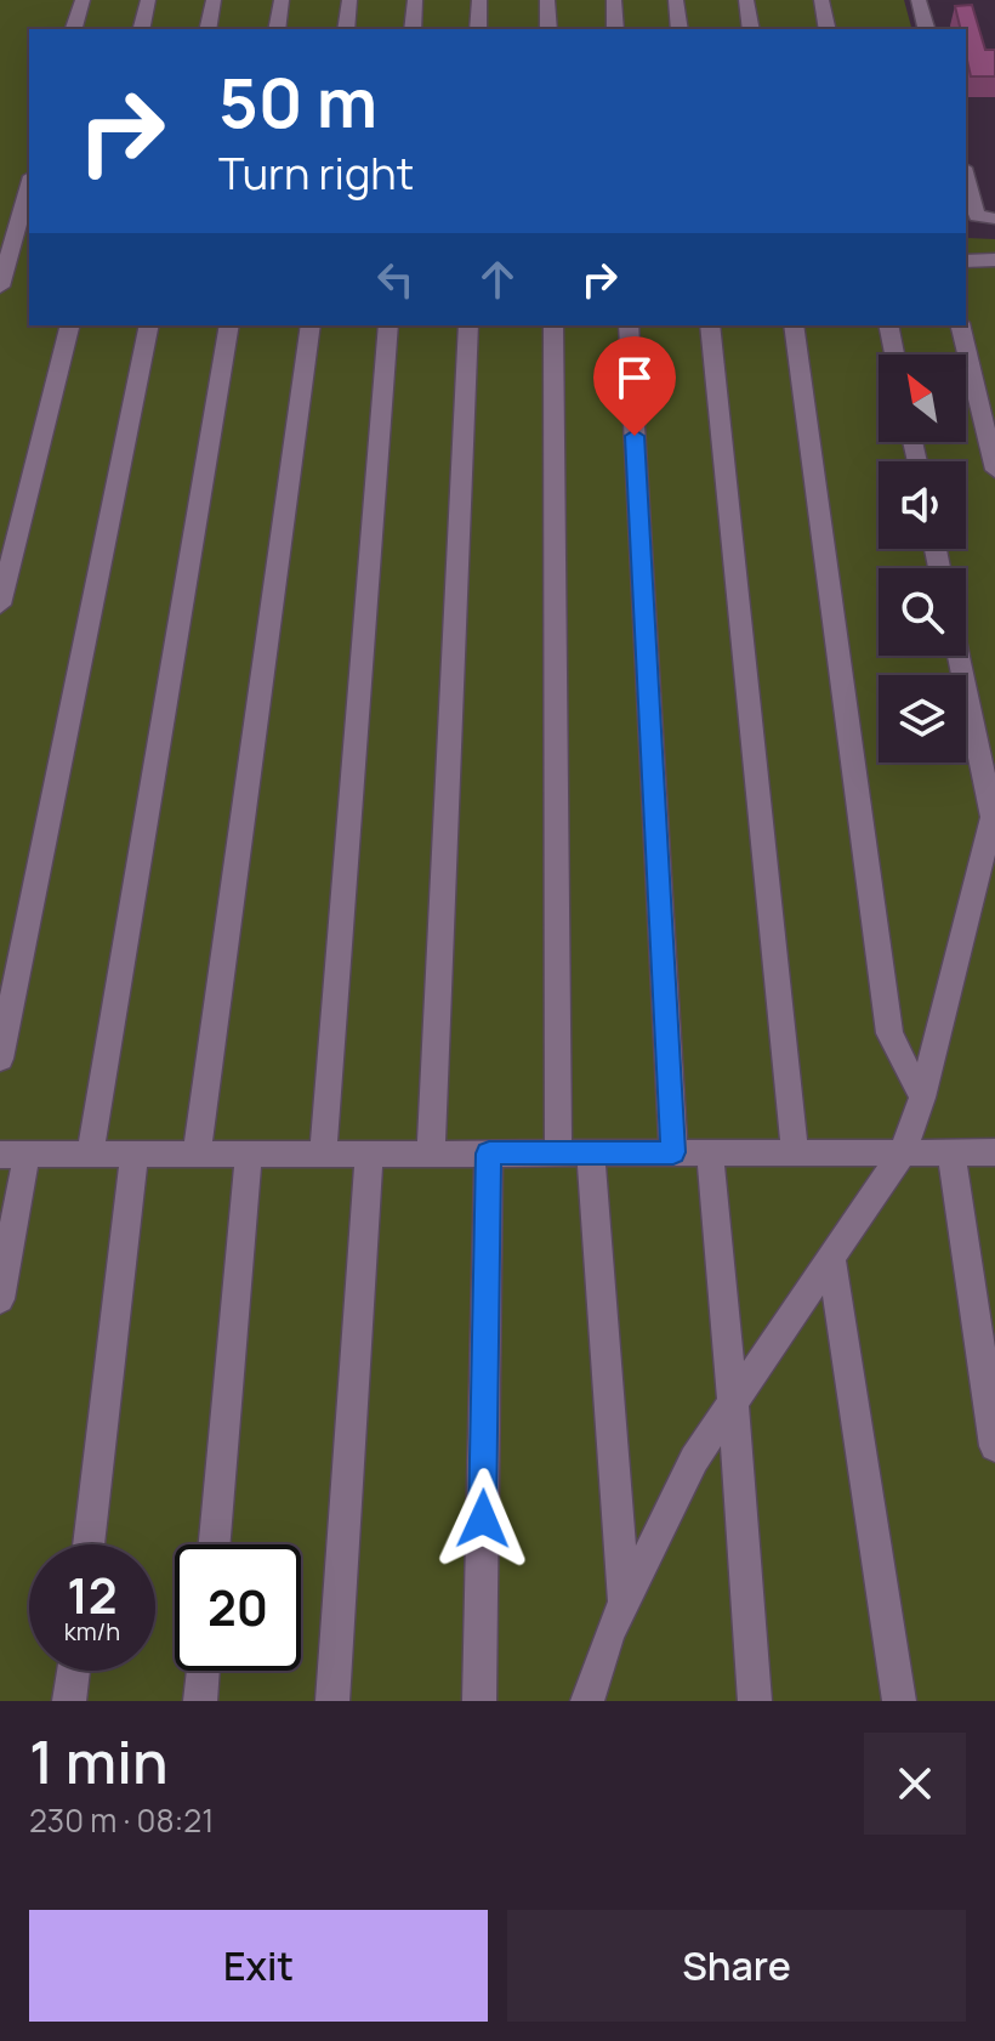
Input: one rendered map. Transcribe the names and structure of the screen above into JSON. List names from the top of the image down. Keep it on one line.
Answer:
{"north":"top left","page":{"turn":["50 m","Turn right"],"speed":"12 km/h","limit":"20","heading":["1 min","230 m · 08:21"],"buttons":["Exit","Share"]}}
